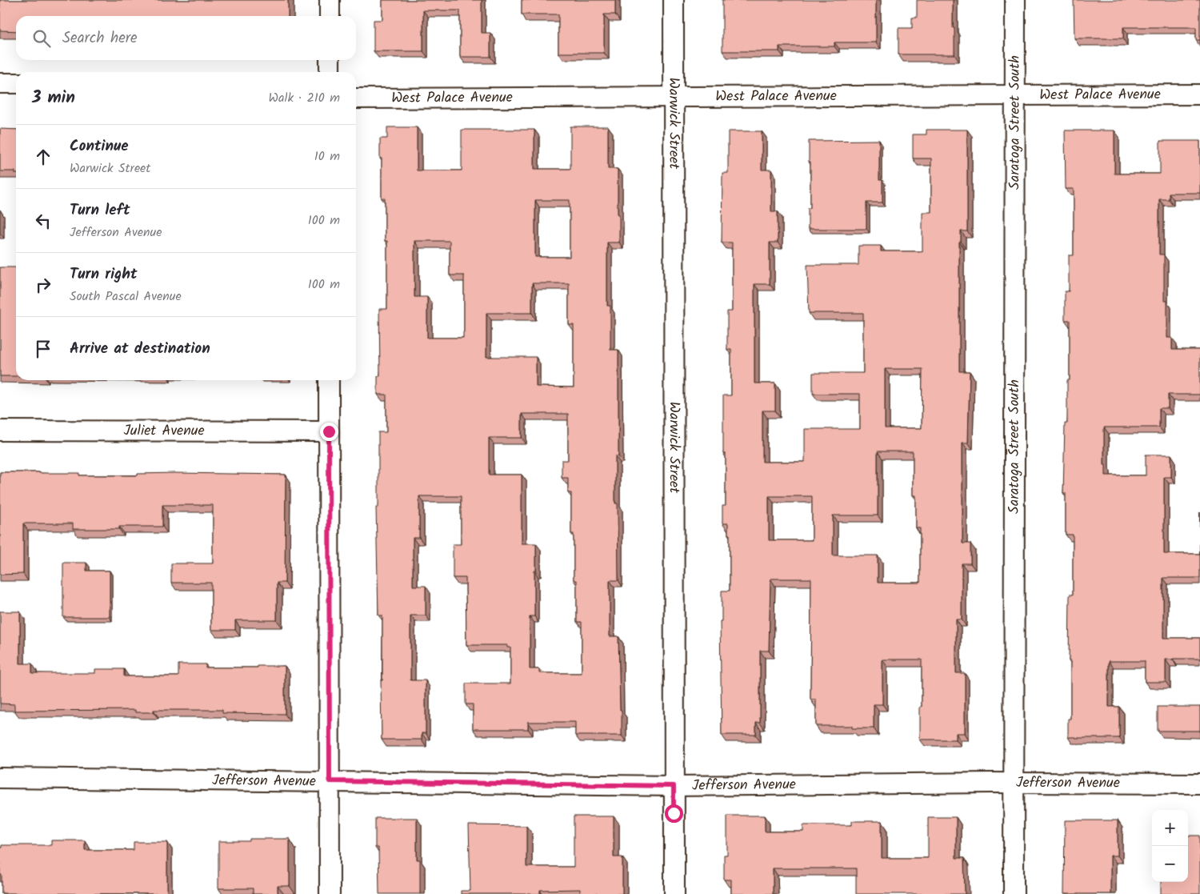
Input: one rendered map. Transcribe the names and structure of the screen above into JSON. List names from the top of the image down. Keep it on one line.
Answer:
{"streets":{"street":["West Palace Avenue","Warwick Street","Saratoga Street South","Juliet Avenue","Jefferson Avenue"]},"crossings":[["West Palace Avenue","Warwick Street"],["West Palace Avenue","Saratoga Street South"],["Warwick Street","Jefferson Avenue"],["Saratoga Street South","Jefferson Avenue"]],"page":{"search":"Search here","heading":["3 min","Walk · 210 m"],"list":[["Continue","Warwick Street","10 m"],["Turn left","Jefferson Avenue","100 m"],["Turn right","South Pascal Avenue","100 m"],"Arrive at destination"],"map_buttons":["+","−"]}}
